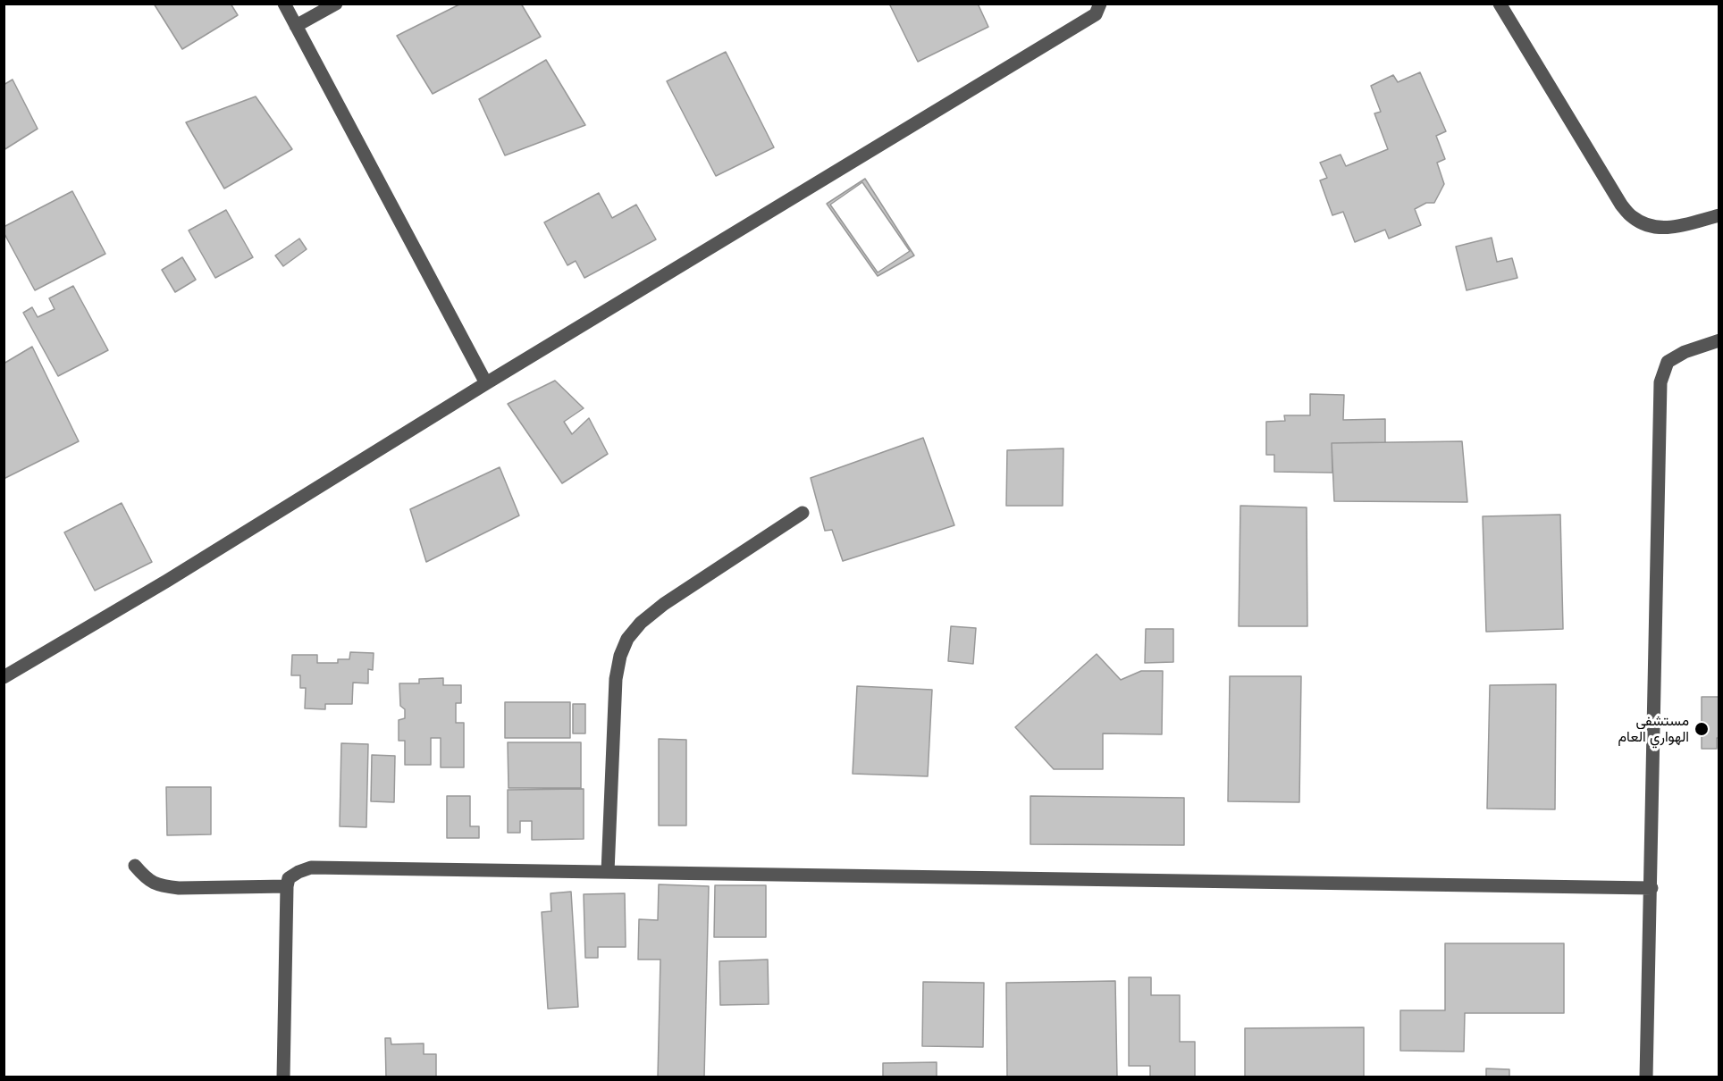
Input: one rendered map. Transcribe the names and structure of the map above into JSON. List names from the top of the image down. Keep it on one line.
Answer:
{"places":["مستشفي الهواري العام"]}
